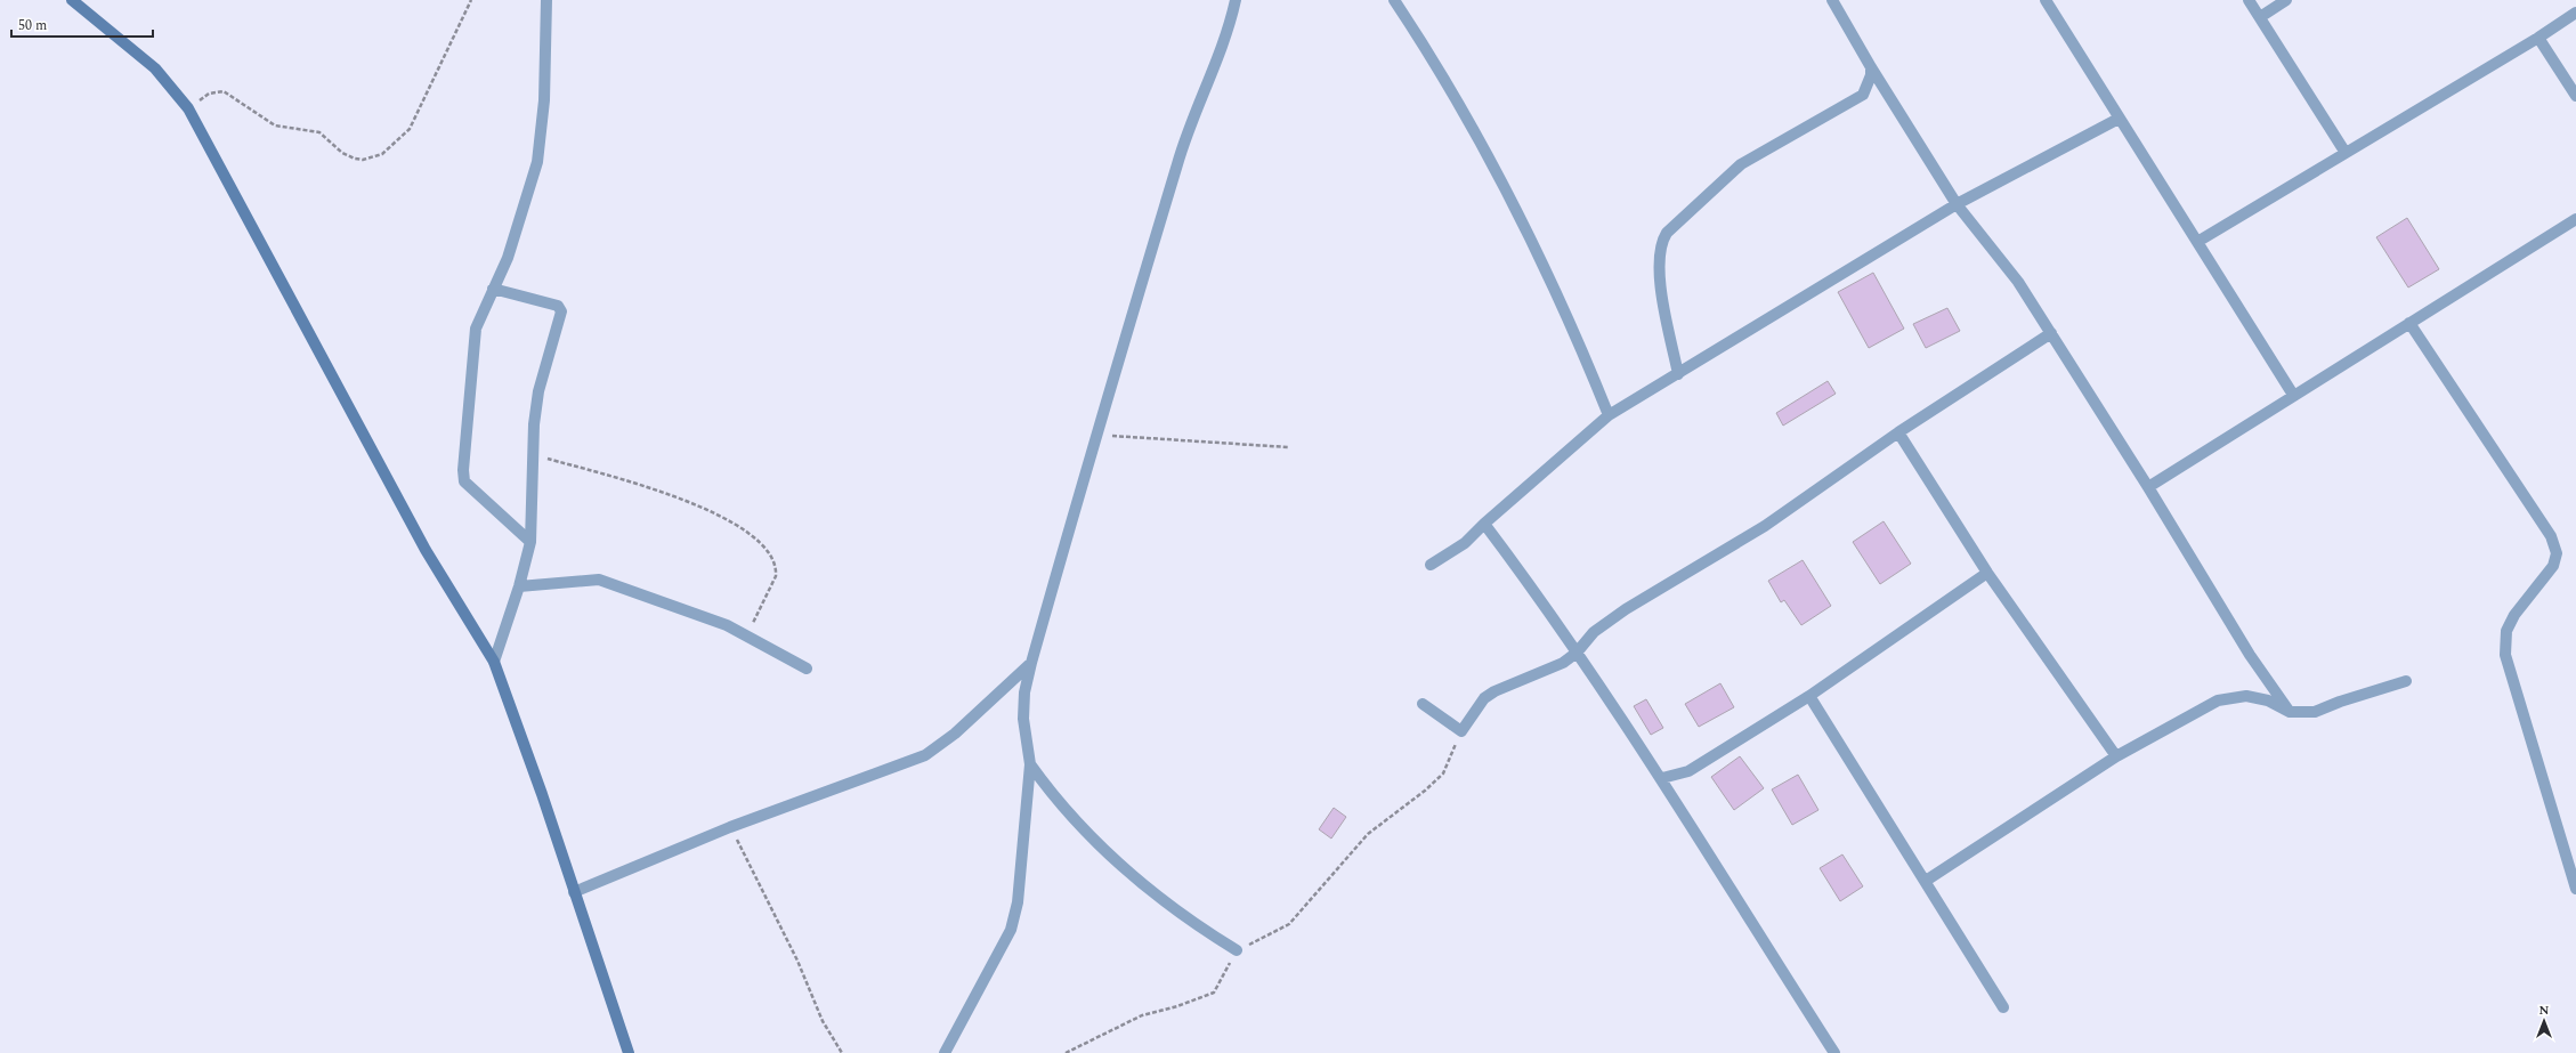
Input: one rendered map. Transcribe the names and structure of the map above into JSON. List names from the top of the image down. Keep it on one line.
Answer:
{"scale_bar":"50 m","north":"top"}
